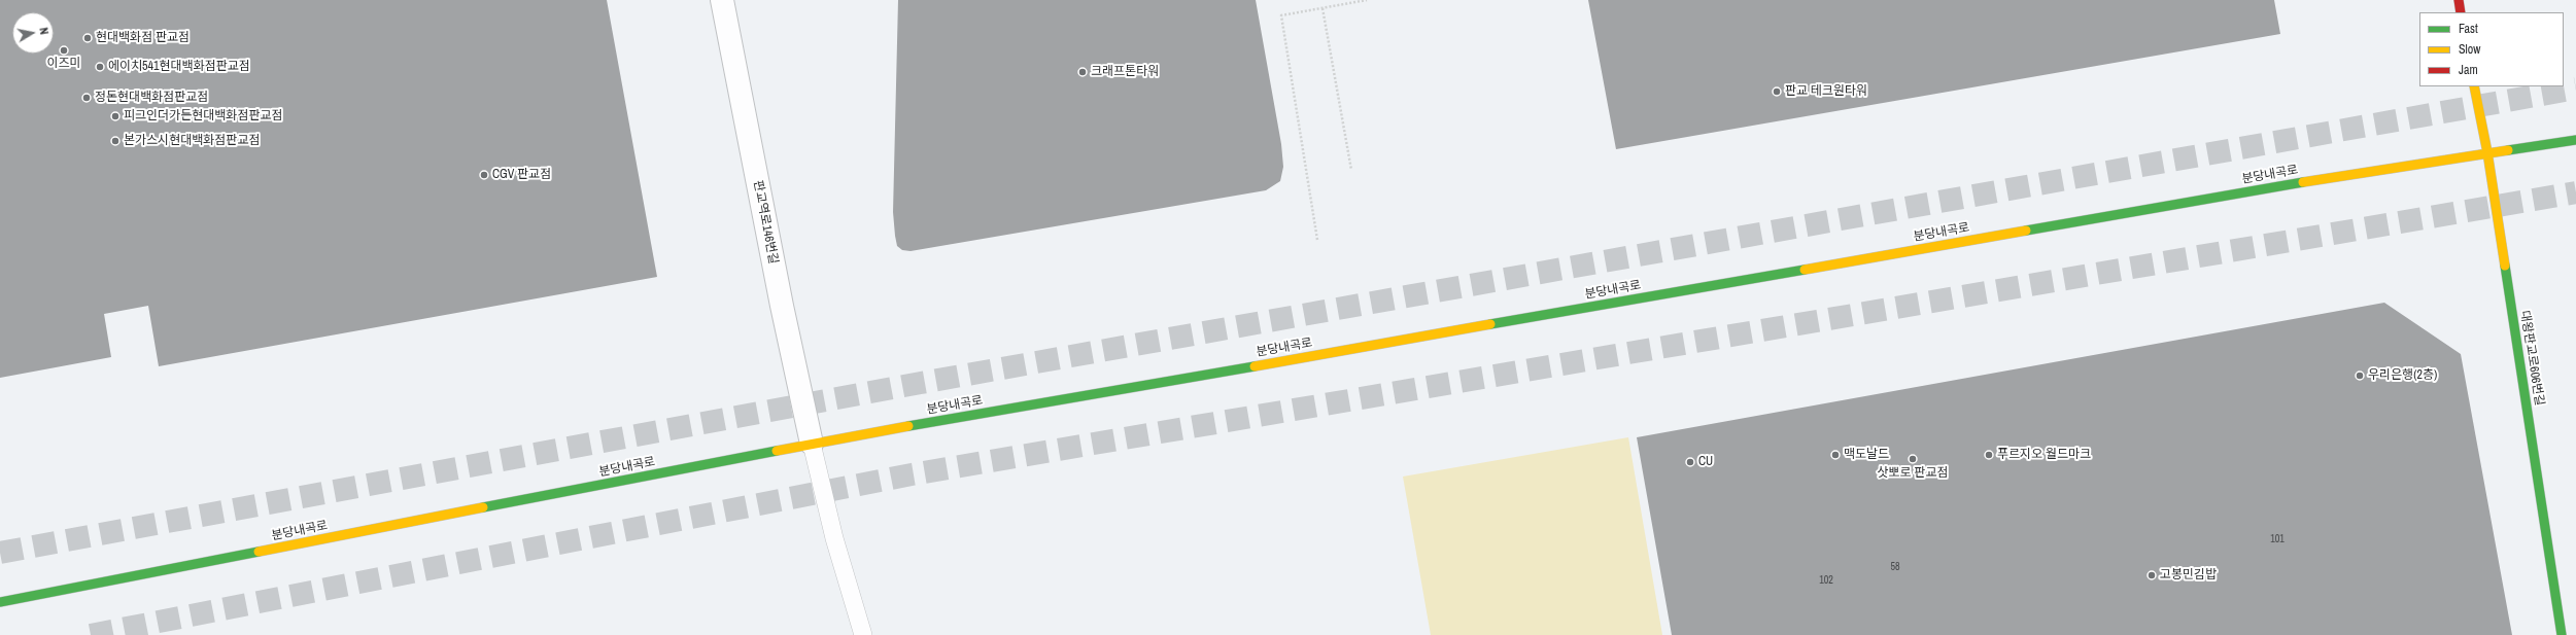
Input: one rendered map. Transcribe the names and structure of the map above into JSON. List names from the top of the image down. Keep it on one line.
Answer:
{"streets":{"main road":["분당내곡로","대왕판교로606번길"],"street":["판교역로146번길"]},"crossings":[["분당내곡로","판교역로146번길"],["분당내곡로","대왕판교로606번길"]],"places":["현대백화점 판교점","이즈미","에이치541현대백화점판교점","크래프톤타워","판교 테크원타워","정돈현대백화점판교점","피그인더가든현대백화점판교점","본가스시현대백화점판교점","CGV 판교점","우리은행(2층)","맥도날드","푸르지오 월드마크","삿뽀로 판교점","CU","고봉민김밥"],"house_numbers":["101","58","102"],"legend":["Fast","Slow","Jam"],"north":"right"}
